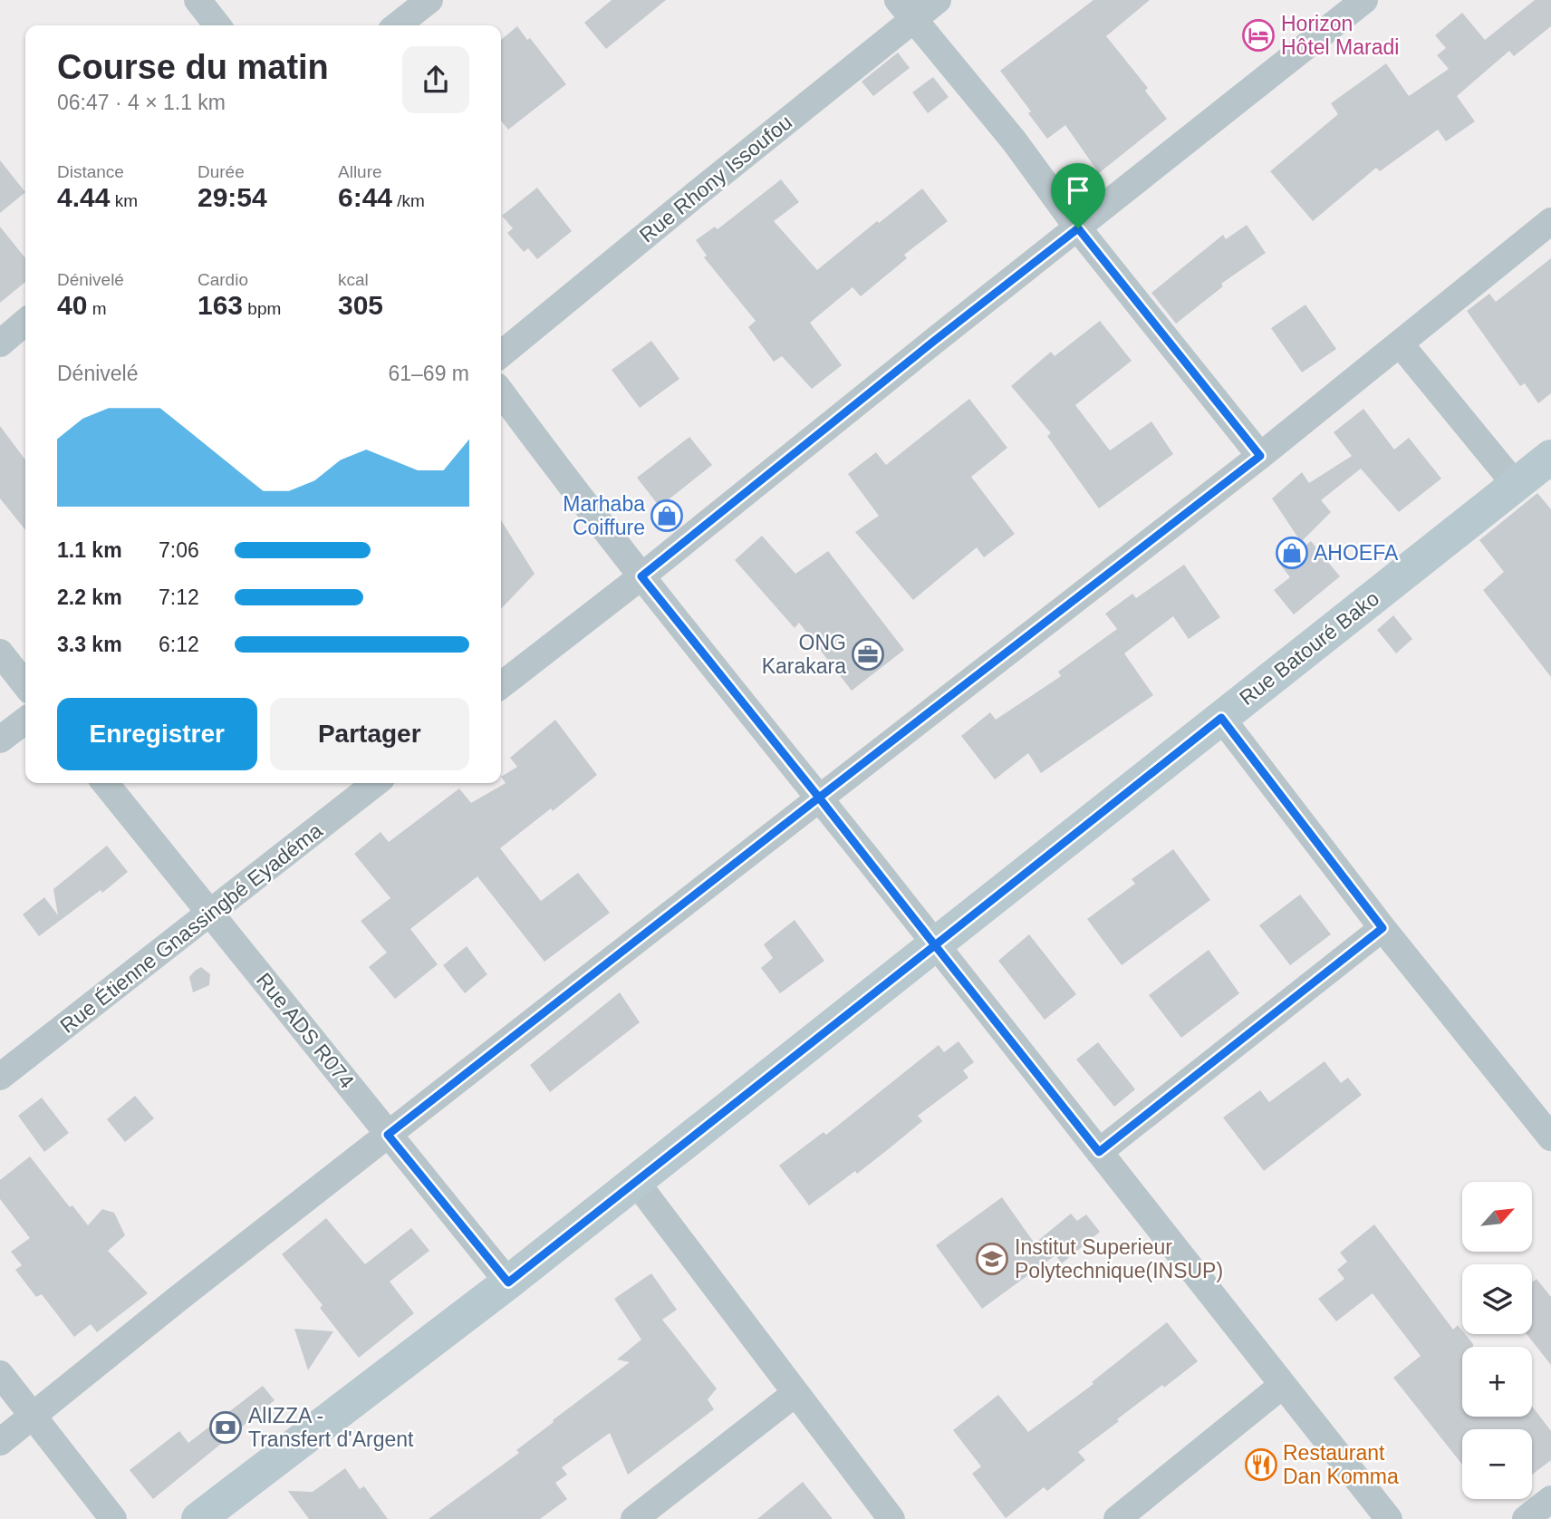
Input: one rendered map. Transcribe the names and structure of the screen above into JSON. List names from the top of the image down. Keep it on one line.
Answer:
{"streets":{"main road":["Rue Batouré Bako"],"street":["Rue Rhony Issoufou","Rue Étienne Gnassingbé Eyadéma","Rue ADS R074"]},"crossings":[["Rue Batouré Bako","Rue ADS R074"],["Rue Étienne Gnassingbé Eyadéma","Rue ADS R074"]],"places":{"hotel":["Horizon Hôtel Maradi"],"shop":["Marhaba Coiffure","AHOEFA"],"office":["ONG Karakara"],"school or university":["Institut Superieur Polytechnique(INSUP)"],"bank":["AlIZZA - Transfert d'Argent"],"restaurant":["Restaurant Dan Komma"]},"north":"top right","page":{"heading":["Course du matin","06:47 · 4 × 1.1 km"],"stats":[["Distance","4.44 km"],["Durée","29:54"],["Allure","6:44 /km"],["Dénivelé","40 m"],["Cardio","163 bpm"],["kcal","305"]],"chart":["Dénivelé","61–69 m"],"list":[{"name":"1.1 km","note":"7:06"},{"name":"2.2 km","note":"7:12"},{"name":"3.3 km","note":"6:12"}],"buttons":["Enregistrer","Partager"],"map_buttons":["+","−"]}}
